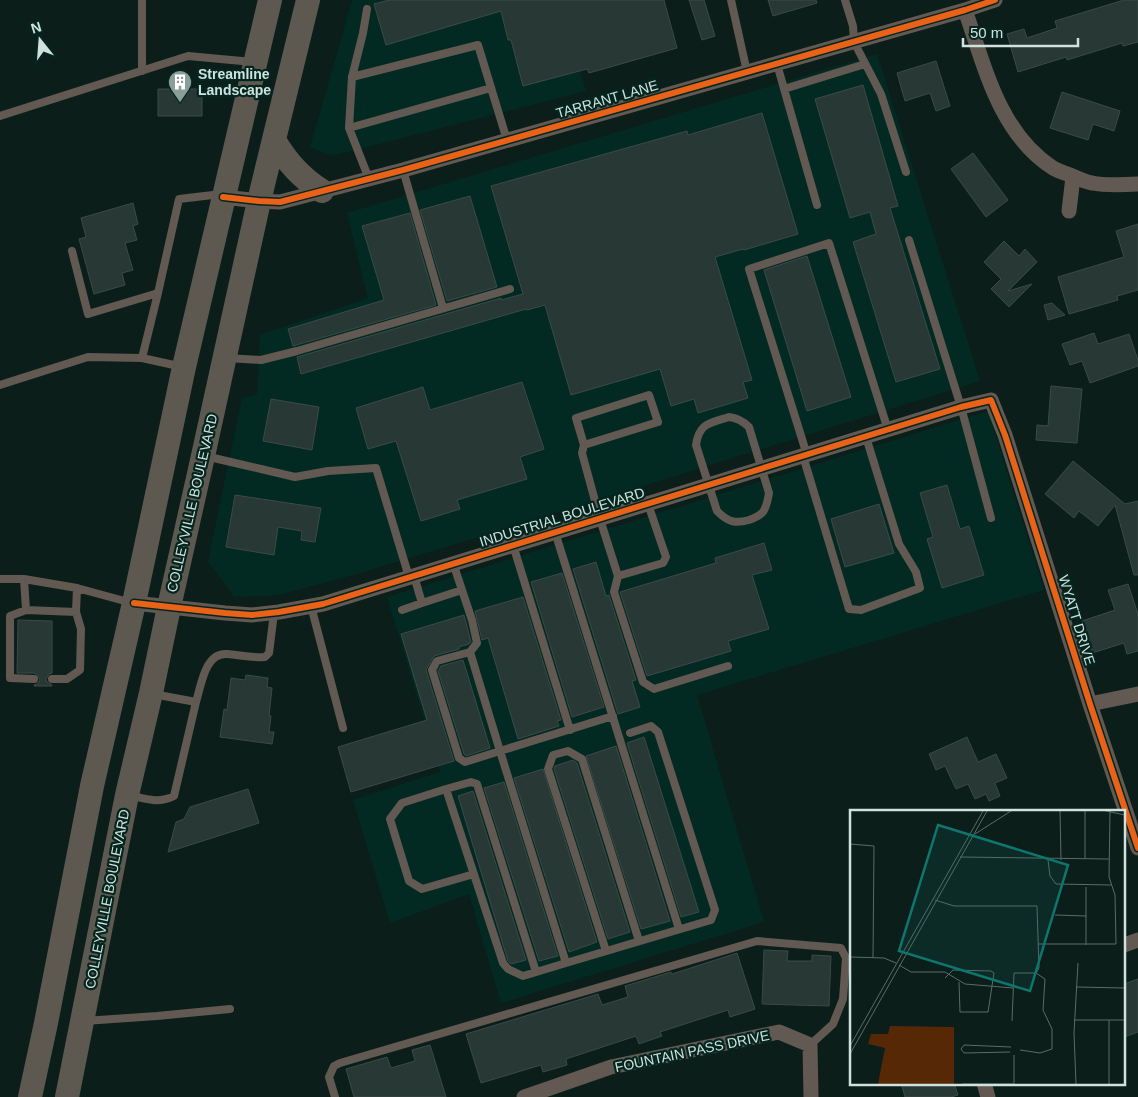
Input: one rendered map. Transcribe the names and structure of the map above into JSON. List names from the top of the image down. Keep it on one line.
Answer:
{"streets":{"main road":["COLLEYVILLE BOULEVARD"],"street":["TARRANT LANE","INDUSTRIAL BOULEVARD","WYATT DRIVE","FOUNTAIN PASS DRIVE"]},"crossings":[["TARRANT LANE","COLLEYVILLE BOULEVARD"],["COLLEYVILLE BOULEVARD","INDUSTRIAL BOULEVARD"],["INDUSTRIAL BOULEVARD","WYATT DRIVE"]],"places":{"building":["Streamline Landscape"]},"scale_bar":"50 m","north":"top"}
